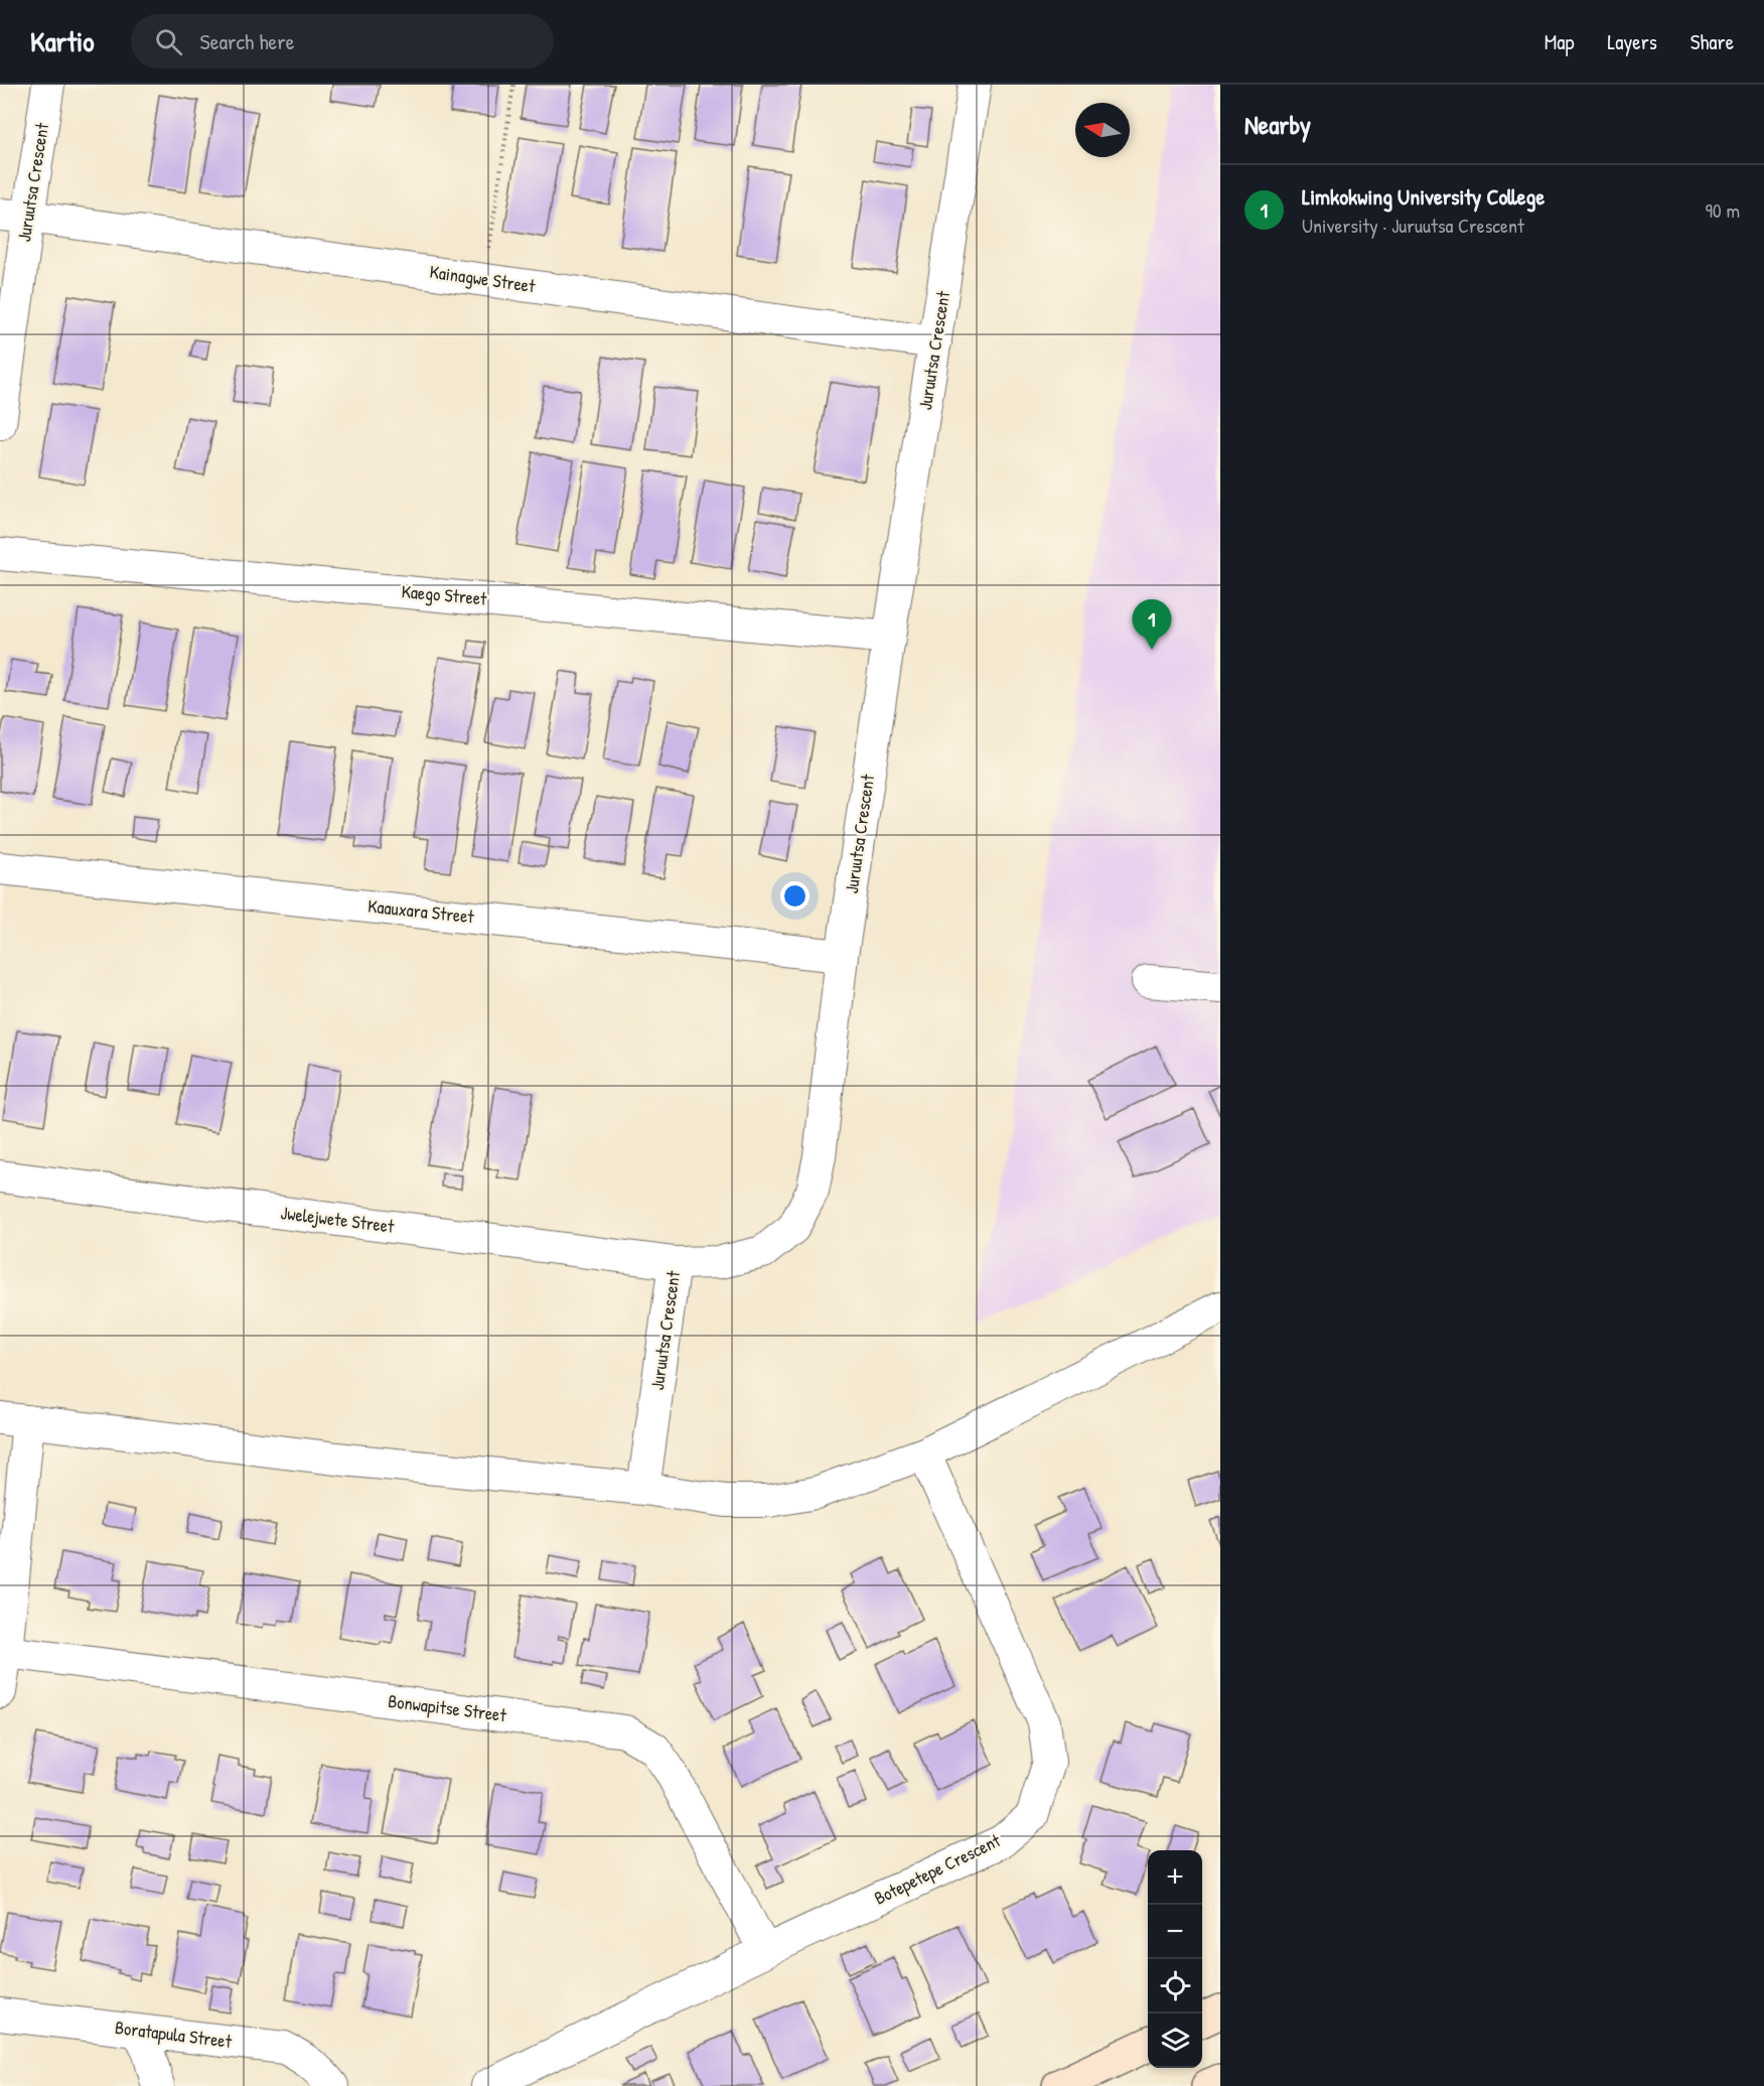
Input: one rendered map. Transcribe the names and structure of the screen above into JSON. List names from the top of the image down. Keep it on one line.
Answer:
{"streets":{"street":["Juruutsa Crescent","Kainagwe Street","Kaego Street","Kaauxara Street","Jwelejwete Street","Bonwapitse Street","Botepetepe Crescent","Boratapula Street"]},"crossings":[["Juruutsa Crescent","Kainagwe Street"],["Juruutsa Crescent","Kaego Street"],["Juruutsa Crescent","Kaauxara Street"],["Juruutsa Crescent","Jwelejwete Street"],["Bonwapitse Street","Botepetepe Crescent"]],"north":"left","page":{"header":"Kartio","search":"Search here","nav":["Map","Layers","Share"],"heading":"Nearby","list":[{"mark":"1","name":"Limkokwing University College","note":"University · Juruutsa Crescent","value":"90 m"}],"pins":"1","map_buttons":["+","−"]}}
